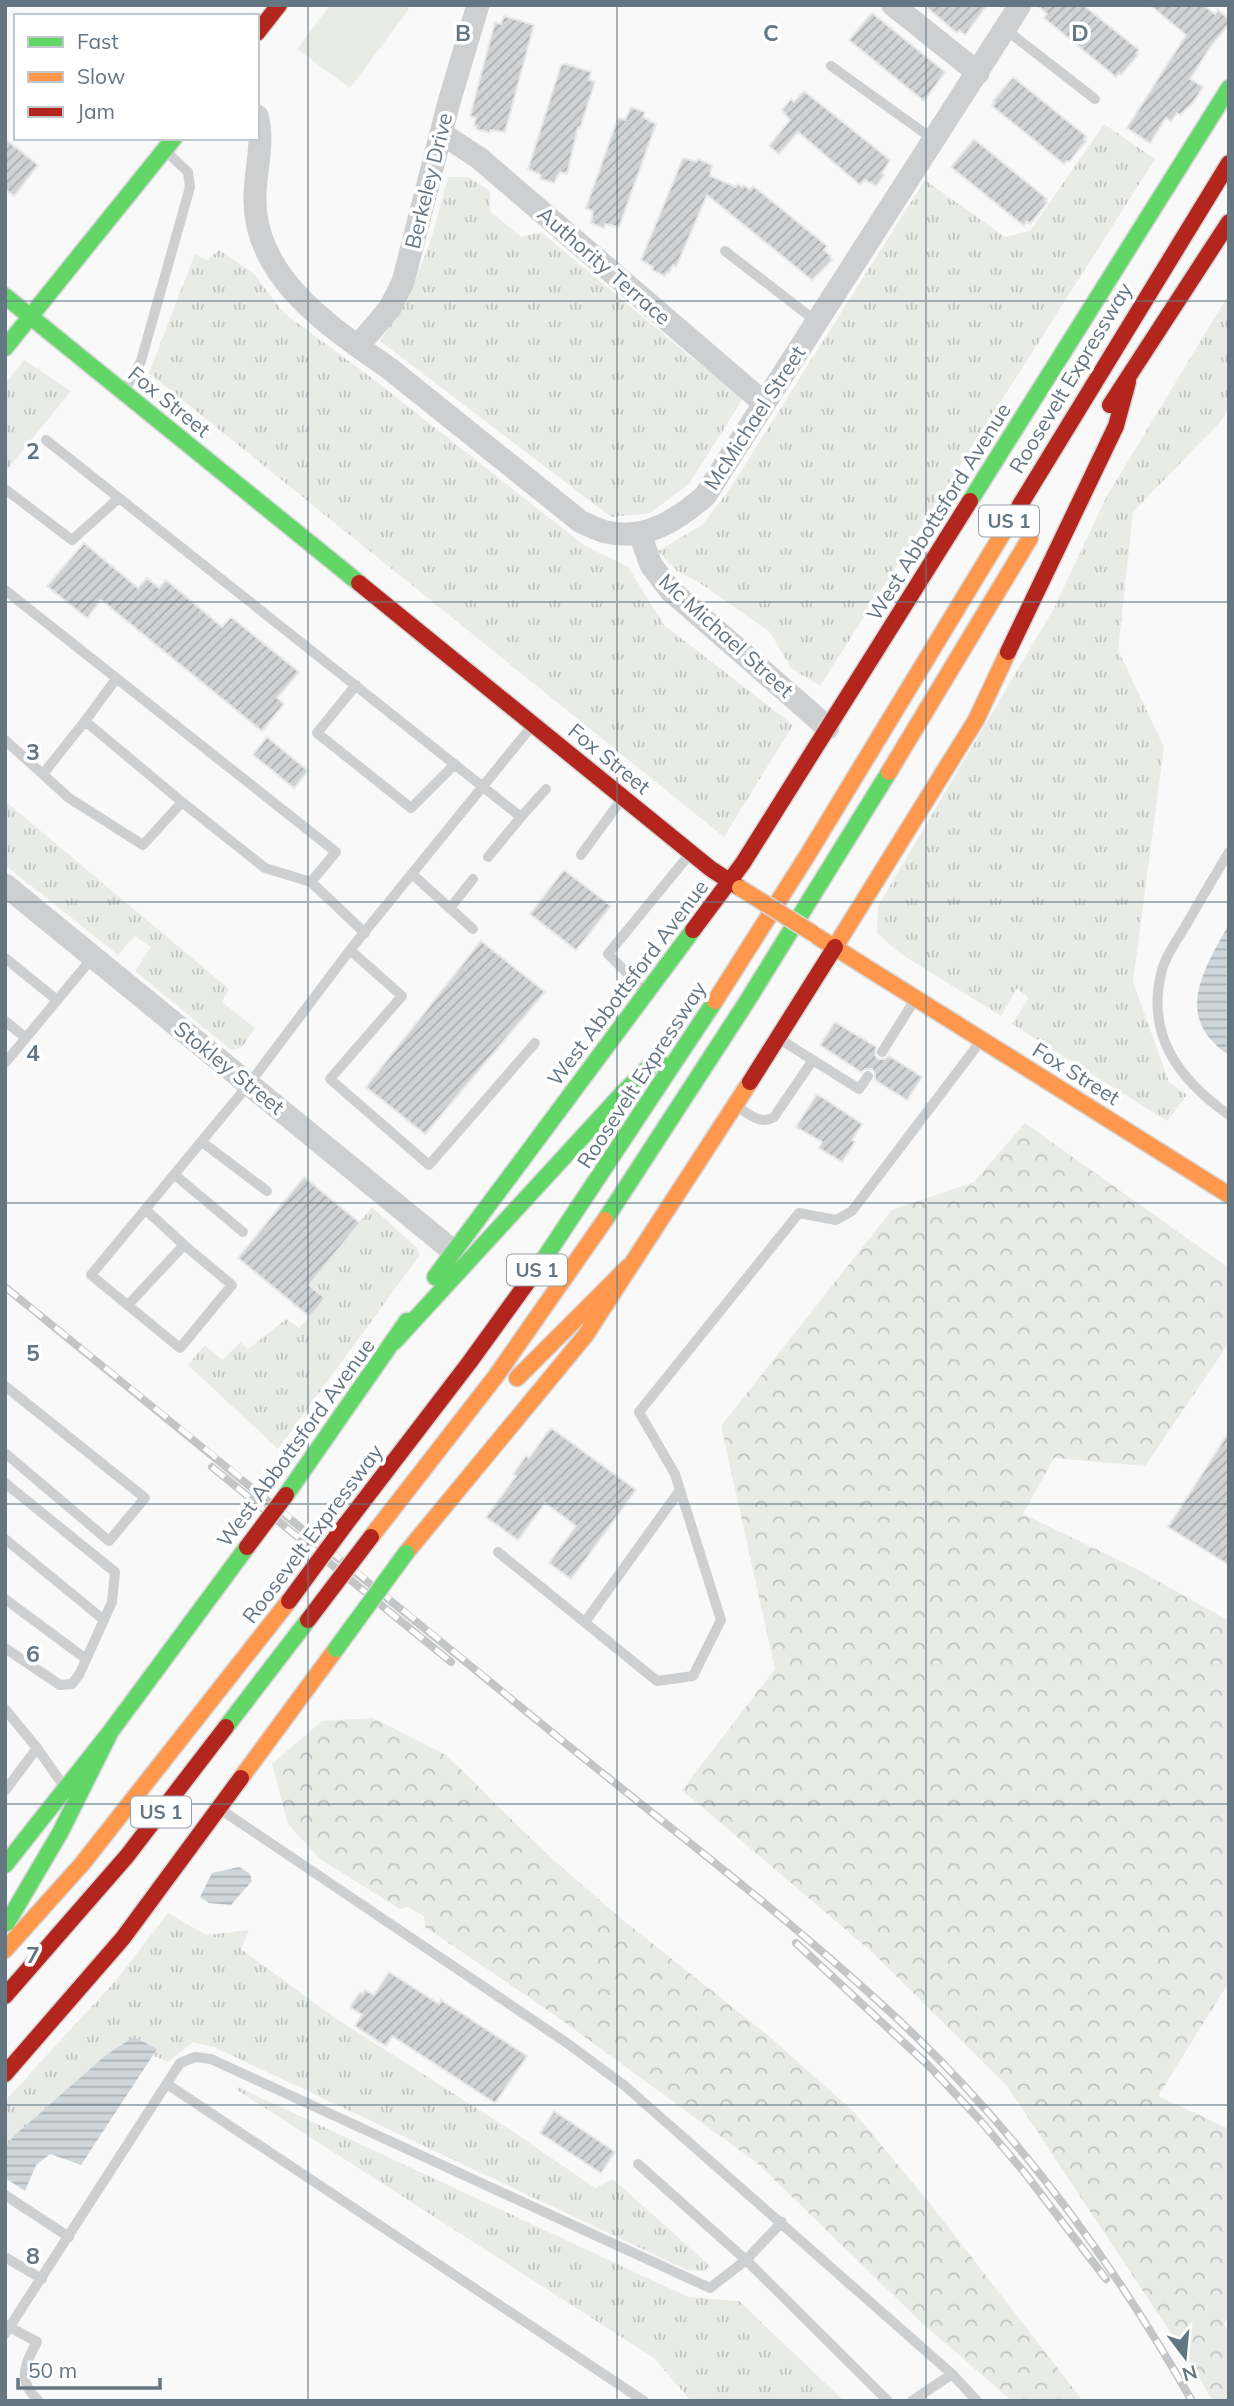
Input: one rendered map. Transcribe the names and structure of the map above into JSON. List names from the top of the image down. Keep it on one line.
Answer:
{"streets":{"main road":["Roosevelt Expressway","Fox Street","West Abbottsford Avenue","US 1"],"street":["Berkeley Drive","Authority Terrace","McMichael Street","Mc Michael Street","Stokley Street"]},"crossings":[["Berkeley Drive","Authority Terrace"],["Berkeley Drive","McMichael Street"],["Authority Terrace","McMichael Street"],["Fox Street","West Abbottsford Avenue"],["McMichael Street","Mc Michael Street"],["West Abbottsford Avenue","Mc Michael Street"],["West Abbottsford Avenue","Stokley Street"]],"legend":["Fast","Slow","Jam"],"scale_bar":"50 m","north":"bottom","grid":{"columns":["B","C","D"],"rows":["2","3","4","5","6","7","8"]}}
